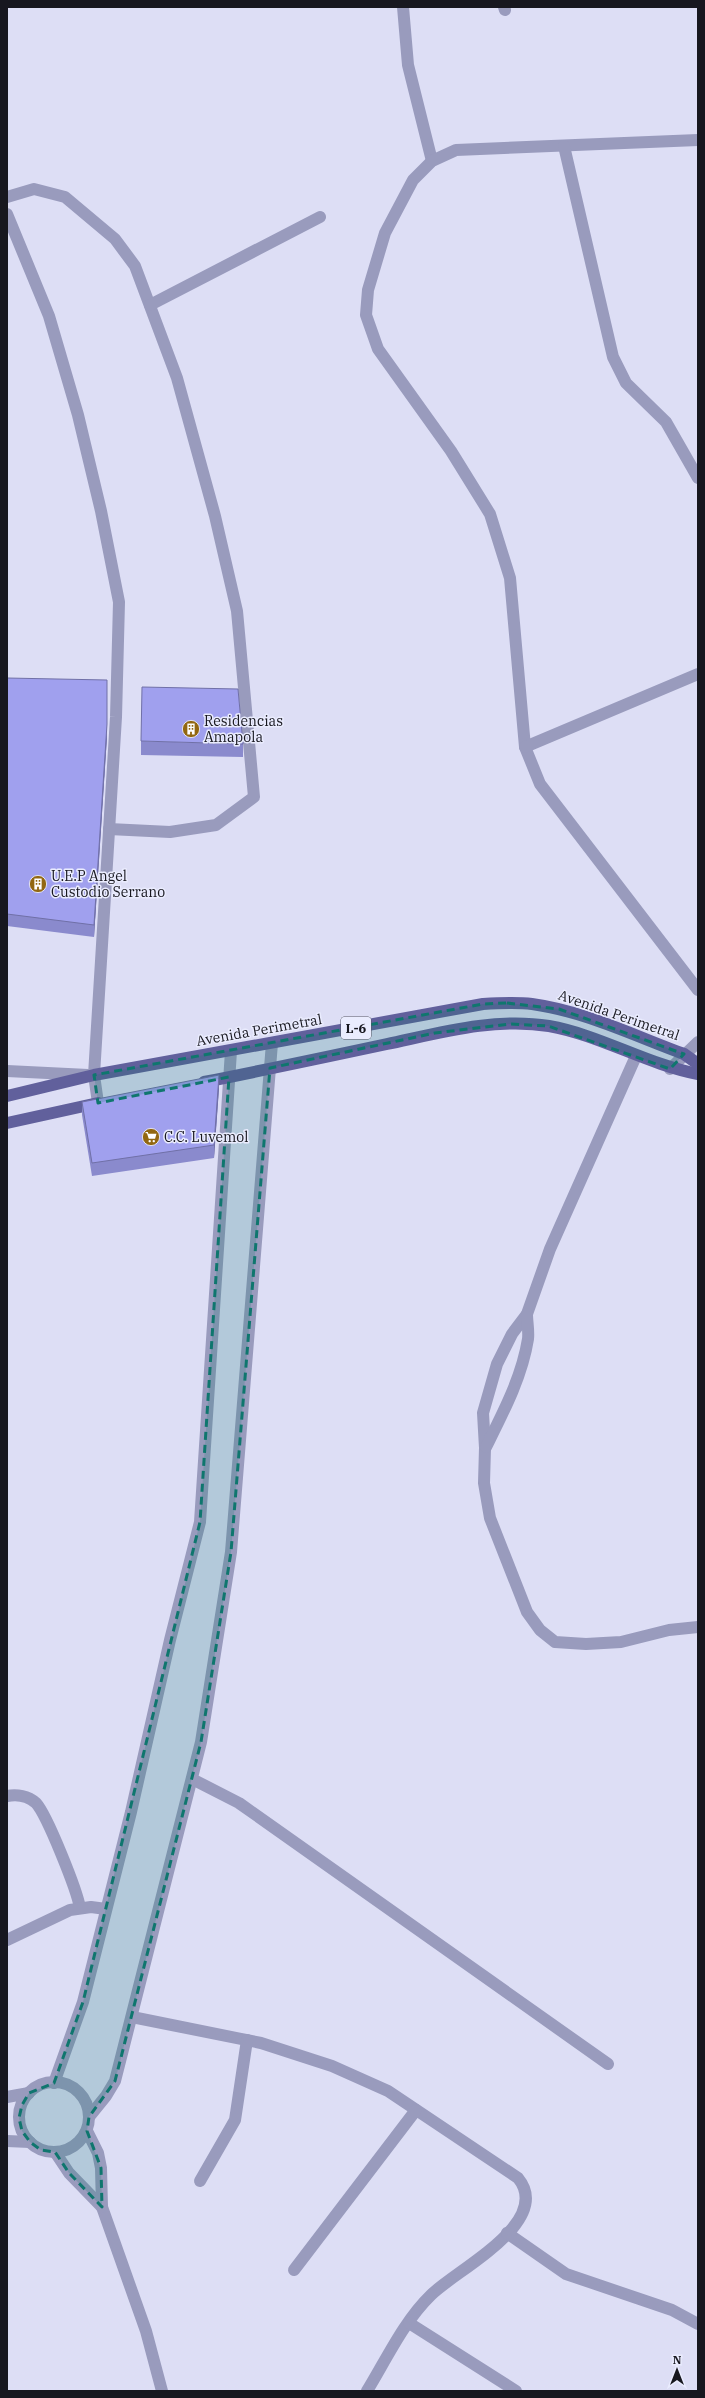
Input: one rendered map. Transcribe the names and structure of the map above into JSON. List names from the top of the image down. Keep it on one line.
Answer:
{"streets":{"main road":["Avenida Perimetral","L-6"]},"places":{"building":["Residencias Amapola","U.E.P Angel Custodio Serrano"],"supermarket":["C.C. Luvemol"]},"north":"top"}
